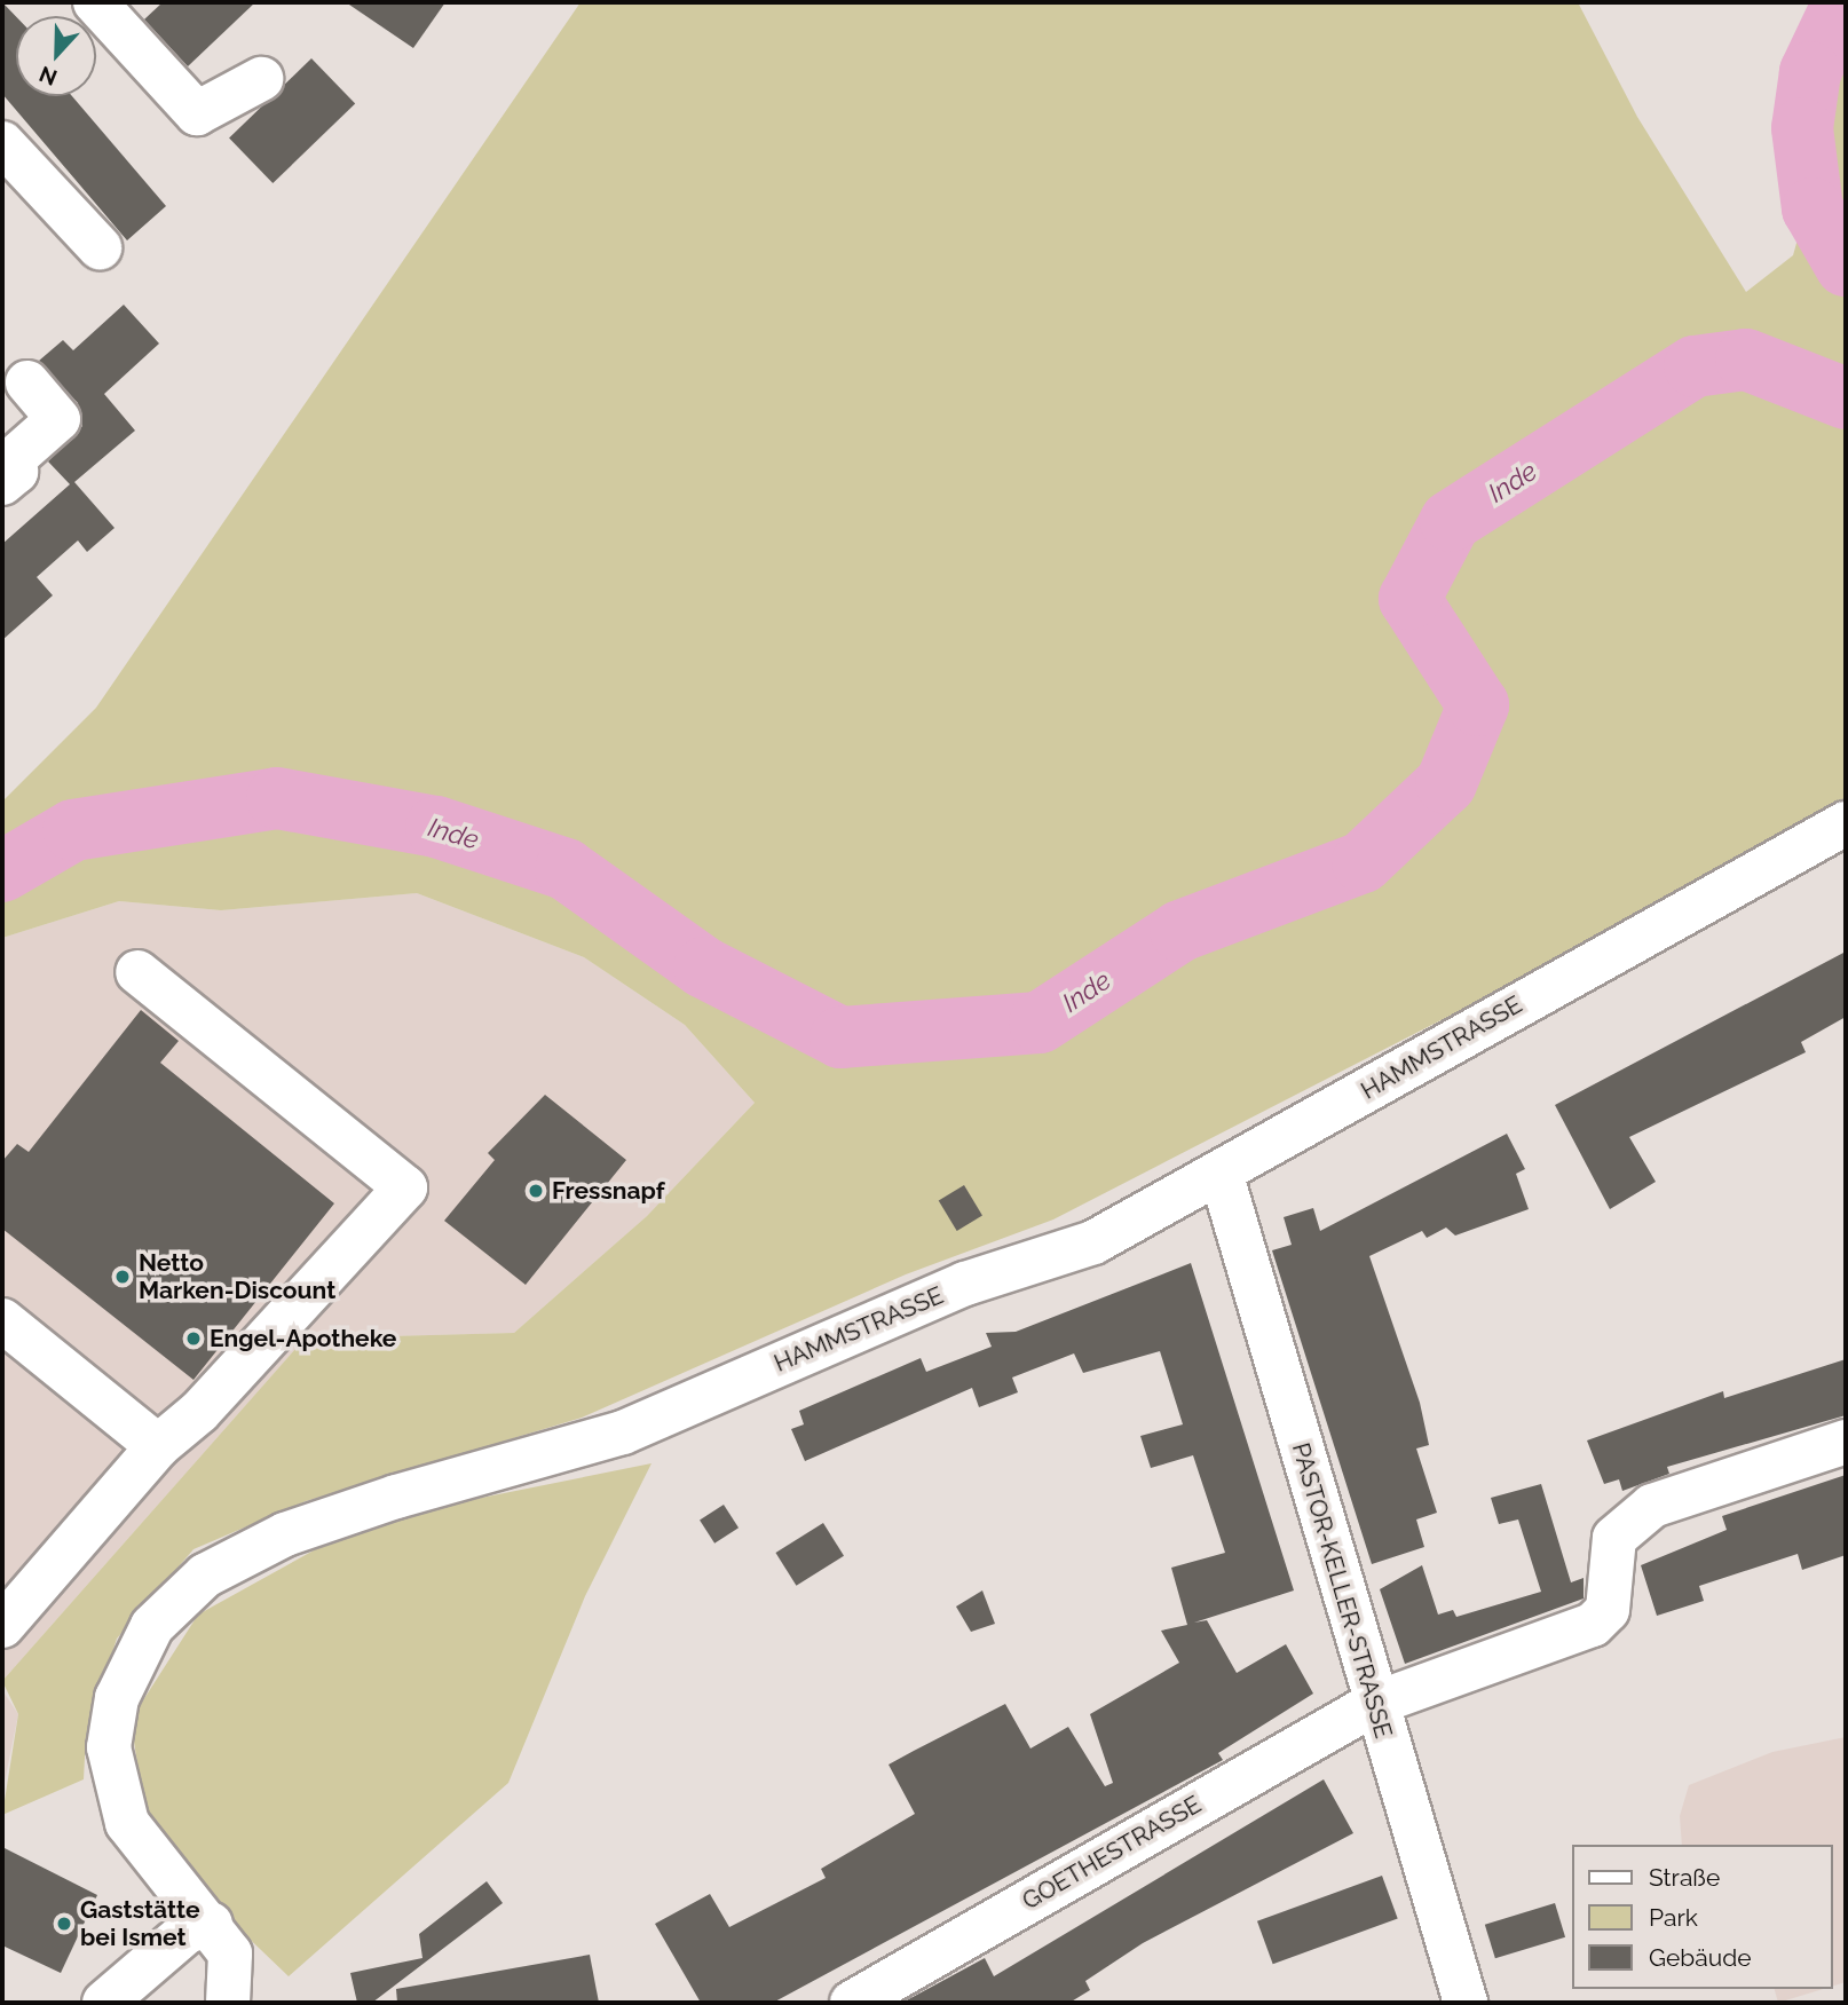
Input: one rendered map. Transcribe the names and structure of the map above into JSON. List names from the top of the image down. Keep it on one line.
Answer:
{"streets":{"street":["HAMMSTRASSE","PASTOR-KELLER-STRASSE","GOETHESTRASSE"]},"crossings":[["HAMMSTRASSE","PASTOR-KELLER-STRASSE"],["PASTOR-KELLER-STRASSE","GOETHESTRASSE"]],"water":["Inde"],"places":["Fressnapf","Netto Marken-Discount","Engel-Apotheke","Gaststätte bei Ismet"],"legend":["Straße","Park","Gebäude"],"north":"bottom"}
